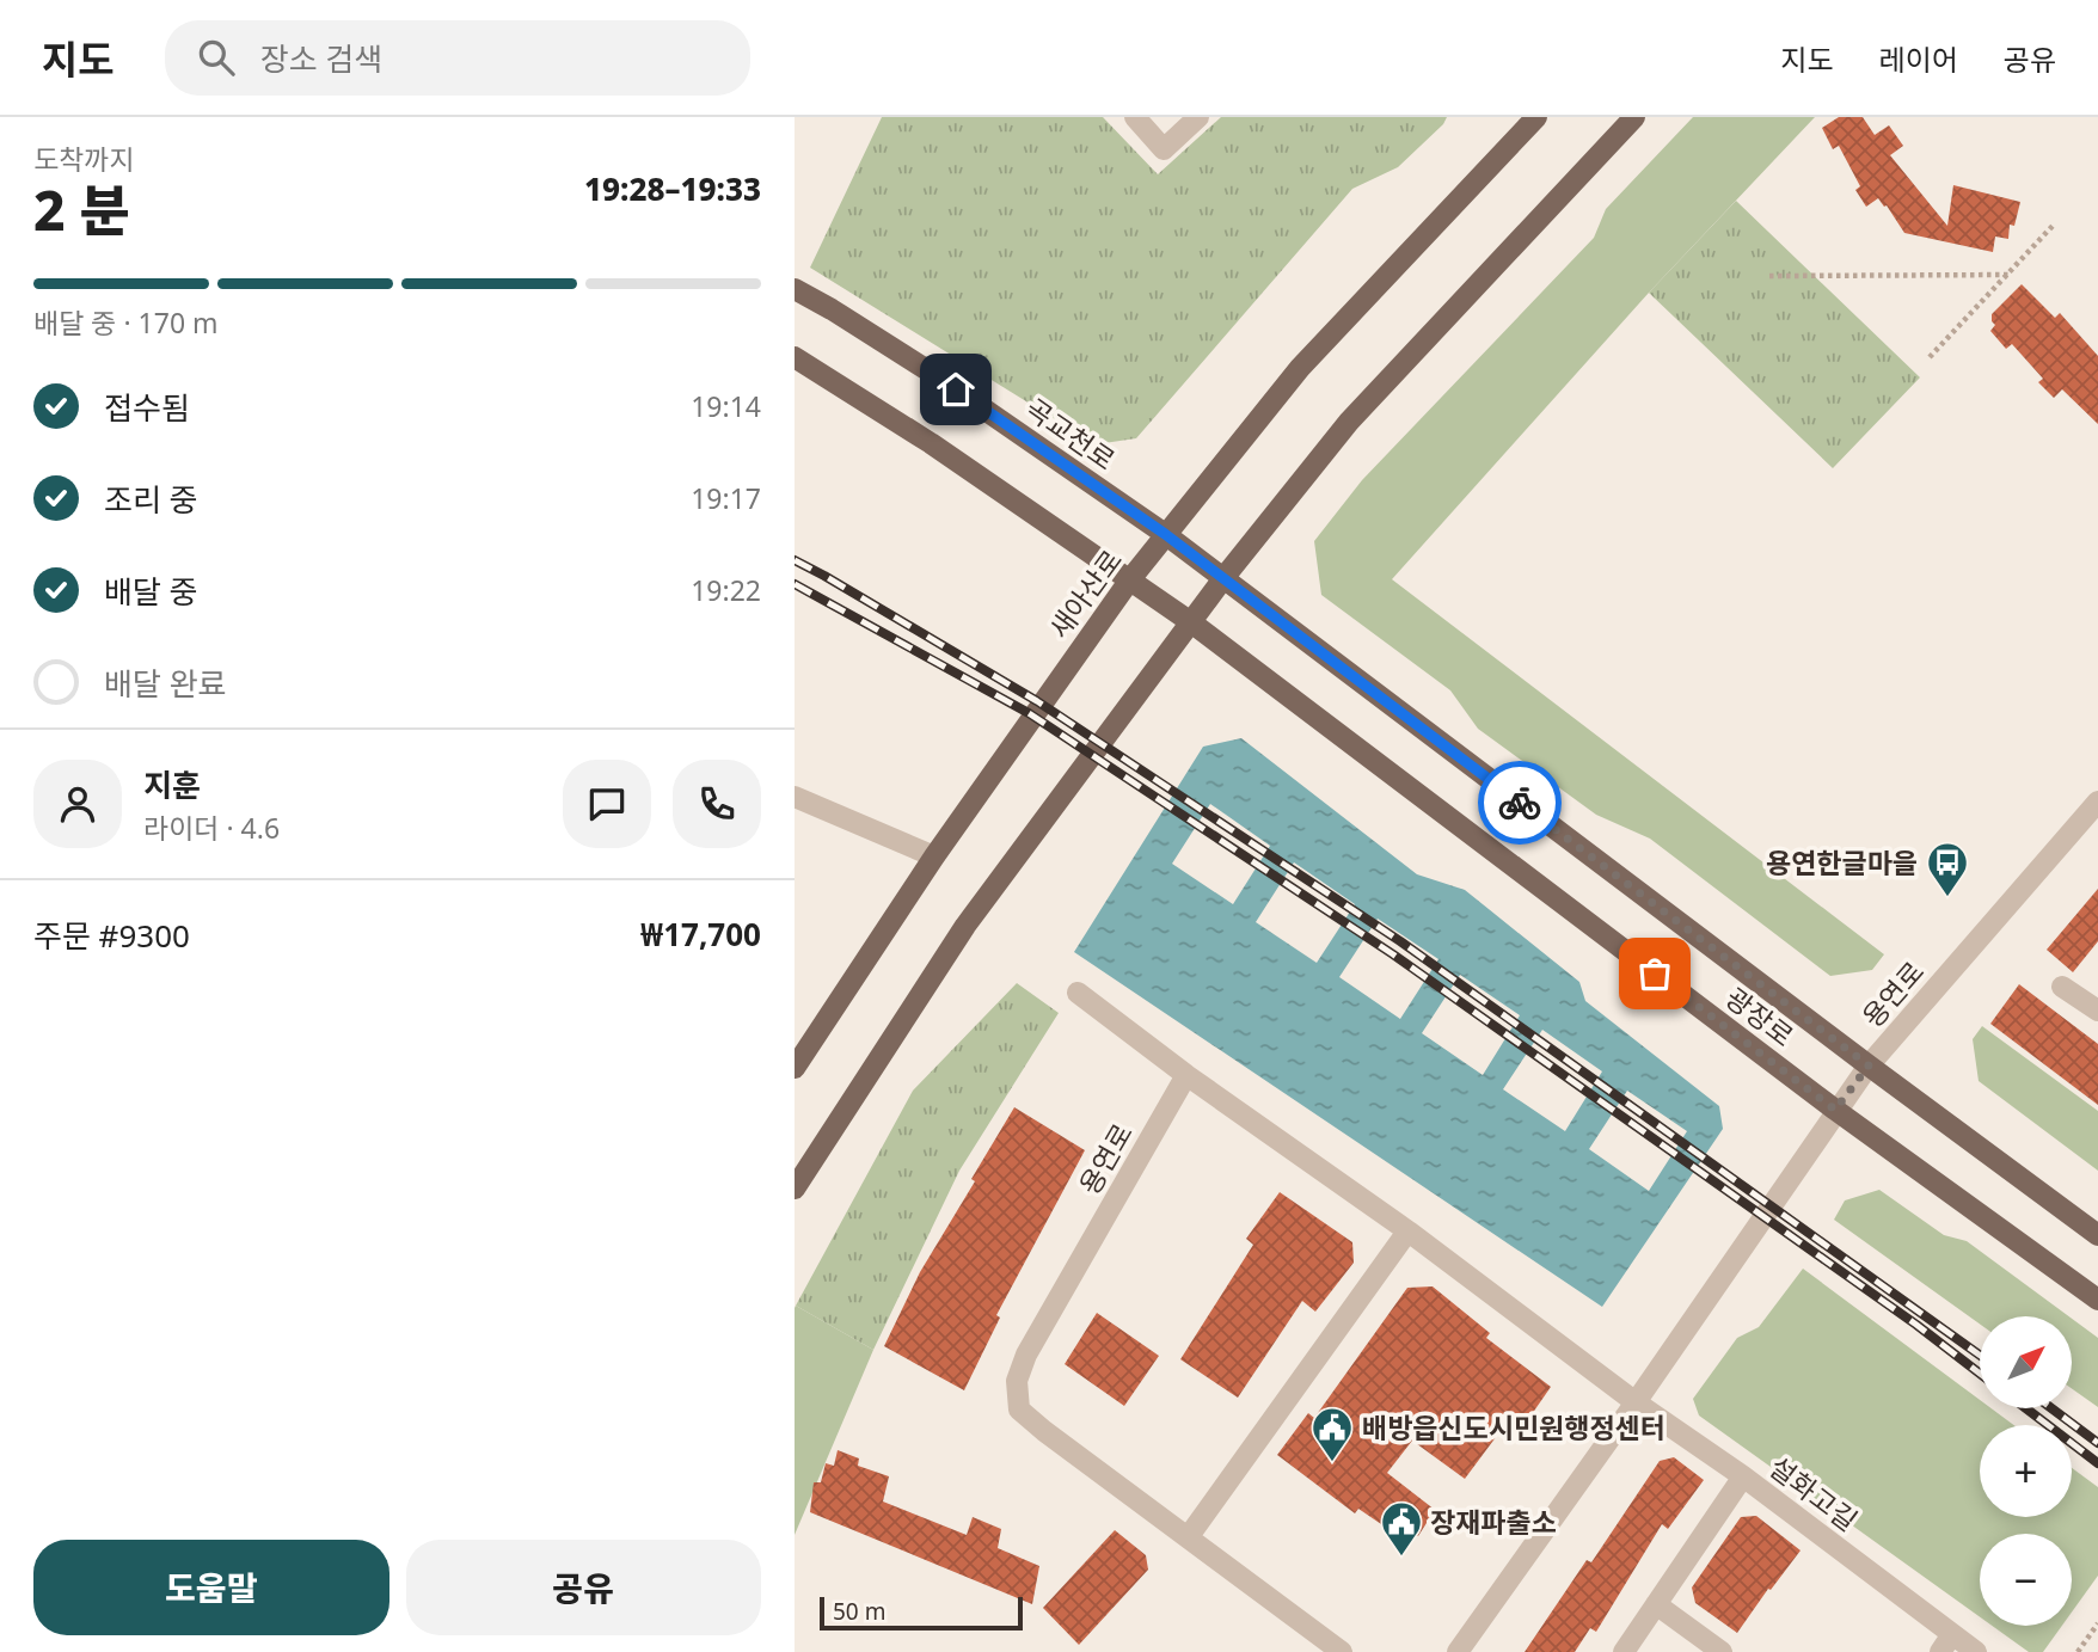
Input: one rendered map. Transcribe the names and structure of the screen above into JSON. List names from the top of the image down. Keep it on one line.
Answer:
{"streets":{"main road":["곡교천로","새아산로","광장로"],"street":["용연로","설화고길"]},"crossings":[["곡교천로","새아산로"],["곡교천로","광장로"],["용연로","광장로"],["용연로","설화고길"]],"places":{"bus stop":["용연한글마을"],"public building":["배방읍신도시민원행정센터","장재파출소"]},"scale_bar":"50 m","north":"top right","page":{"header":"지도","search":"장소 검색","nav":["지도","레이어","공유"],"heading":["2 분","도착까지","19:28–19:33"],"panel":["지훈","라이더 · 4.6","주문 #9300","₩17,700"],"bar":"배달 중 · 170 m","list":[["접수됨","19:14"],["조리 중","19:17"],["배달 중","19:22"],"배달 완료"],"map_buttons":["+","−"],"buttons":["도움말","공유"],"scale":"50 m"}}
